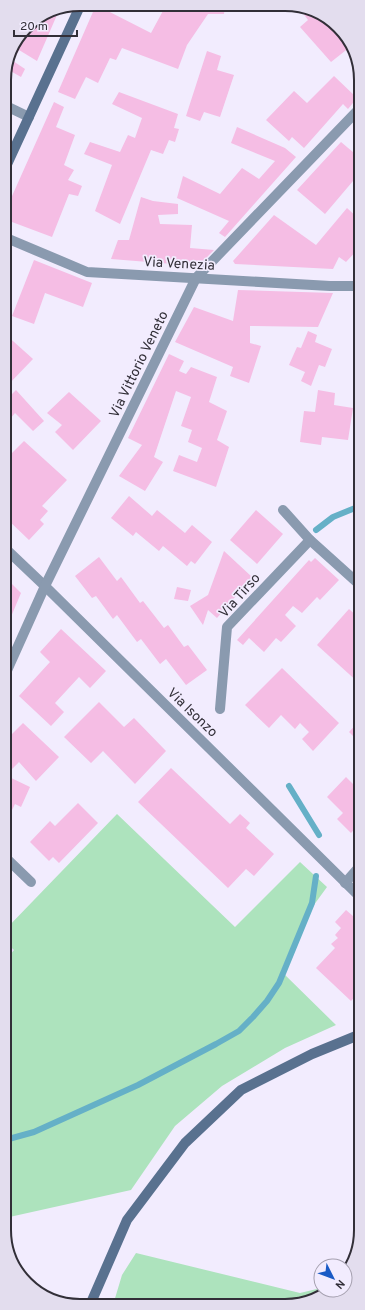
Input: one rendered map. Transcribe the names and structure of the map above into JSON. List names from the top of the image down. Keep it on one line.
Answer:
{"streets":{"street":["Via Venezia","Via Vittorio Veneto","Via Tirso","Via Isonzo"]},"crossings":[["Via Venezia","Via Vittorio Veneto"],["Via Vittorio Veneto","Via Isonzo"]],"scale_bar":"20 m","north":"bottom right"}
